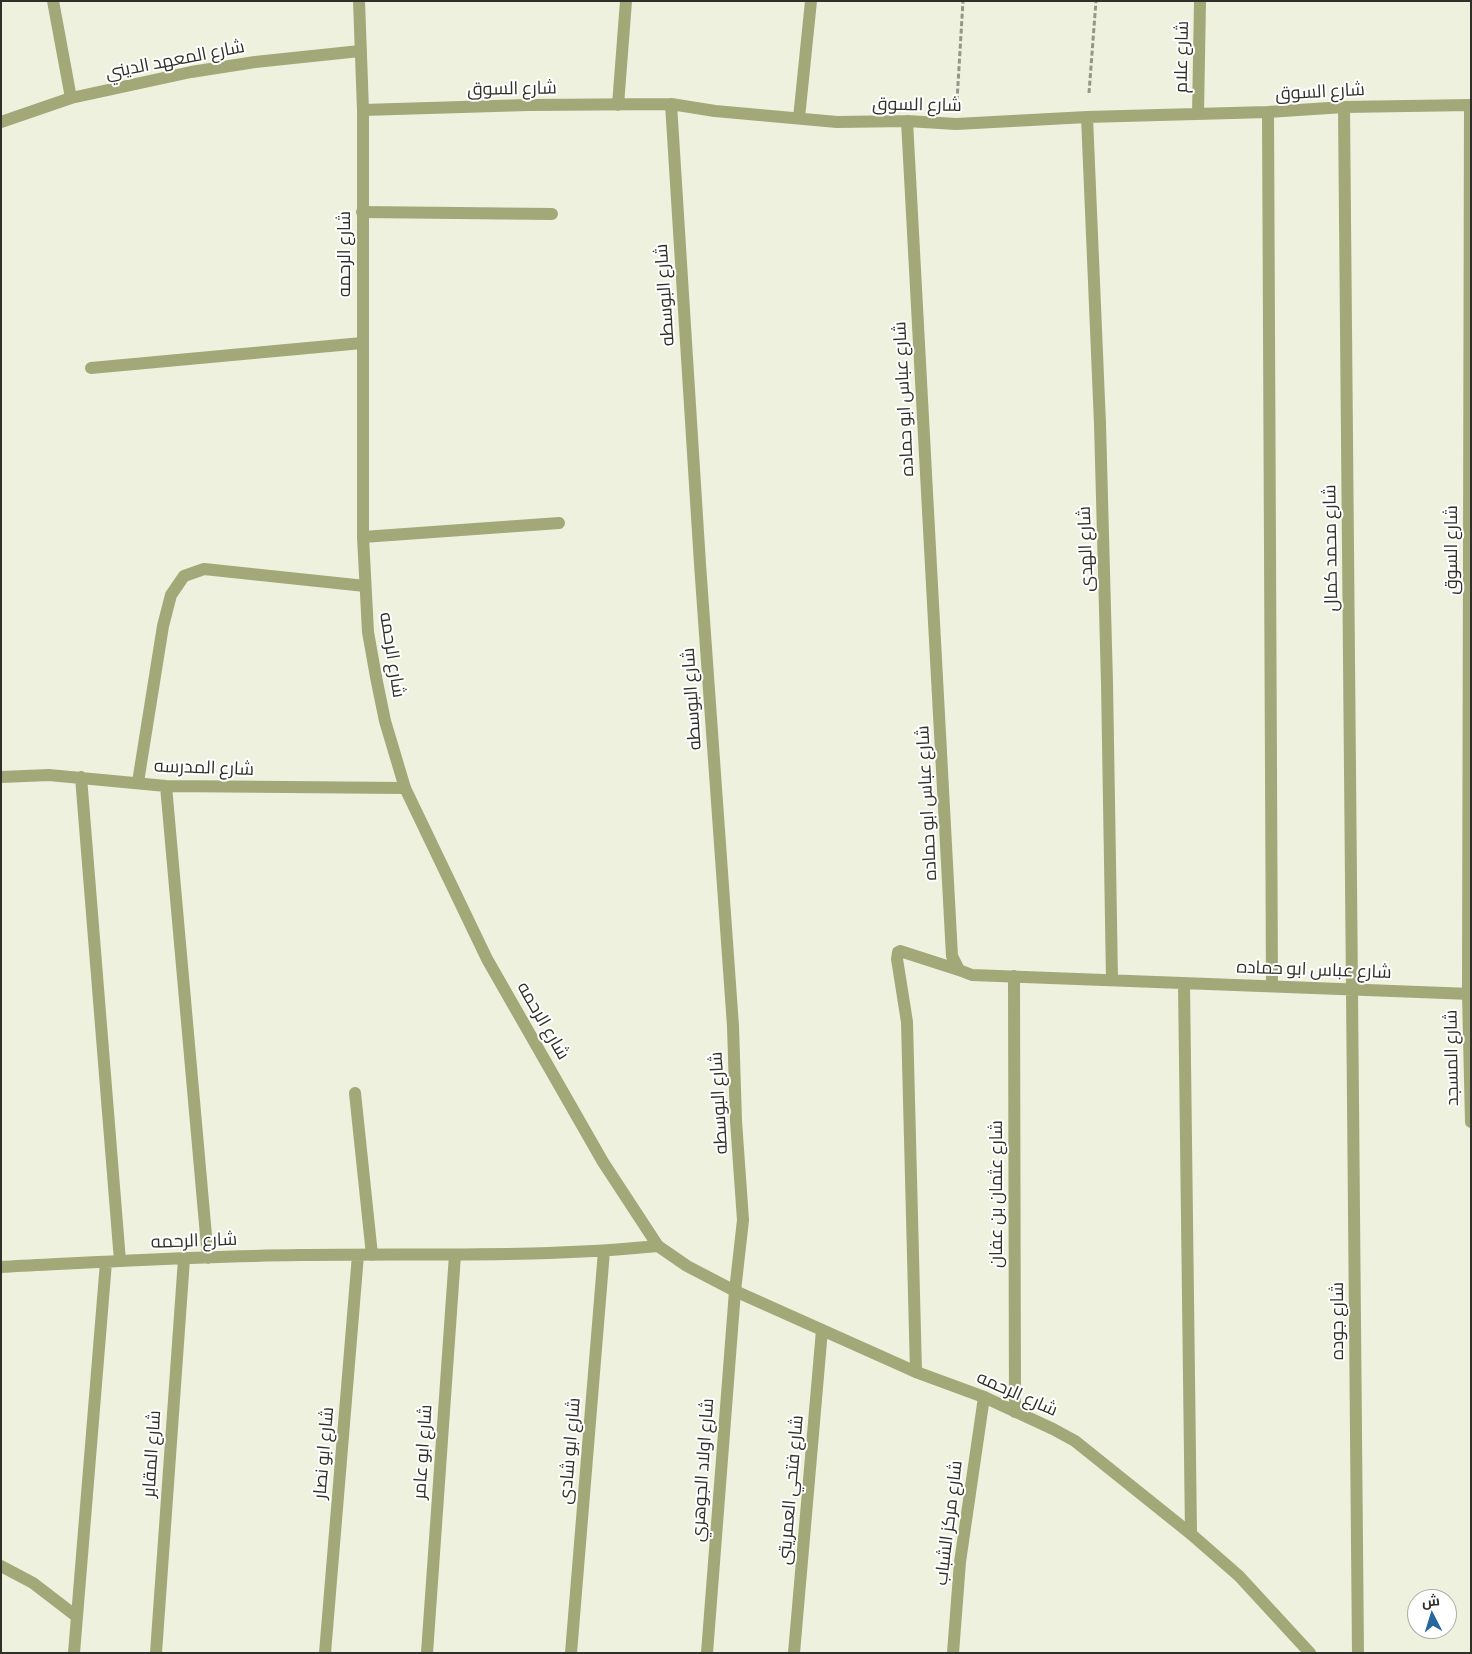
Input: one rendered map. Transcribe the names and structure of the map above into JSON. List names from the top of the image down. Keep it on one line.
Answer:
{"streets":{"street":["شارع علام","شارع المعهد الديني","شارع السوق","شارع الرحمه","شارع البوسطه","شارع عباس ابو حماده","شارع محمد كمال","شارع الهدى","شارع المدرسه","شارع المسجد","شارع عثمان بن عفان","شارع جوده","شارع ابو شادى","شارع ابو عامر","شارع ابو نصار","شارع المقابر","شارع اولاد الجوهري","شارع فتحي العمريتى","شارع مركز الشباب"]},"crossings":[["شارع علام","شارع السوق"],["شارع المعهد الديني","شارع الرحمه"],["شارع السوق","شارع الرحمه"],["شارع السوق","شارع البوسطه"],["شارع السوق","شارع عباس ابو حماده"],["شارع السوق","شارع محمد كمال"],["شارع السوق","شارع الهدى"],["شارع السوق","شارع المسجد"],["شارع الرحمه","شارع البوسطه"],["شارع الرحمه","شارع المدرسه"],["شارع الرحمه","شارع عثمان بن عفان"],["شارع الرحمه","شارع ابو شادى"],["شارع الرحمه","شارع ابو عامر"],["شارع الرحمه","شارع ابو نصار"],["شارع الرحمه","شارع المقابر"],["شارع الرحمه","شارع اولاد الجوهري"],["شارع الرحمه","شارع فتحي العمريتى"],["شارع الرحمه","شارع مركز الشباب"],["شارع البوسطه","شارع اولاد الجوهري"],["شارع عباس ابو حماده","شارع محمد كمال"],["شارع عباس ابو حماده","شارع الهدى"],["شارع عباس ابو حماده","شارع المسجد"],["شارع عباس ابو حماده","شارع عثمان بن عفان"],["شارع عباس ابو حماده","شارع جوده"],["شارع محمد كمال","شارع جوده"]],"north":"top"}
